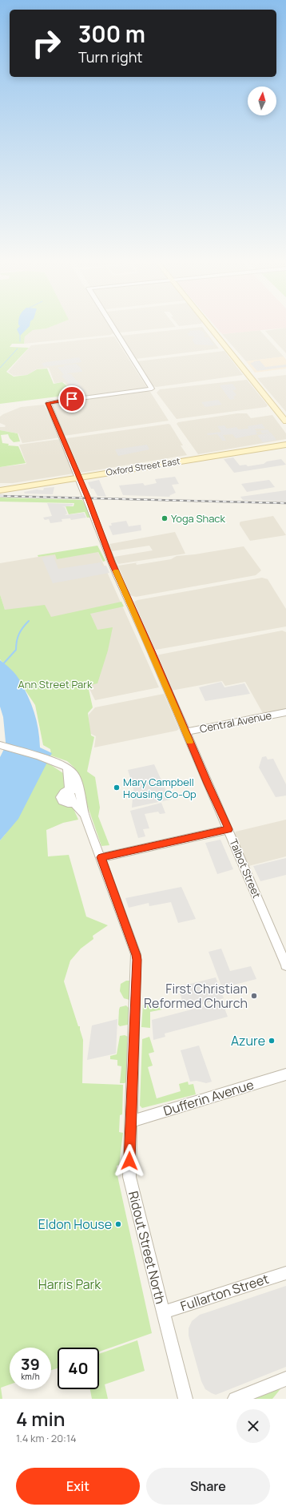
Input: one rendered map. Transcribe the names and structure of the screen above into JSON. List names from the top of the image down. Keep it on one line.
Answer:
{"streets":{"main road":["Oxford Street East"],"street":["Central Avenue","Talbot Street","Dufferin Avenue","Ridout Street North","Fullarton Street"]},"crossings":[["Oxford Street East","Talbot Street"],["Central Avenue","Talbot Street"],["Dufferin Avenue","Ridout Street North"],["Ridout Street North","Fullarton Street"]],"parks":["Ann Street Park","Harris Park"],"places":["Yoga Shack","Mary Campbell Housing Co-Op","First Christian Reformed Church","Azure","Eldon House"],"north":"top","page":{"turn":["300 m","Turn right"],"speed":"39 km/h","limit":"40","heading":["4 min","1.4 km · 20:14"],"buttons":["Exit","Share"]}}
